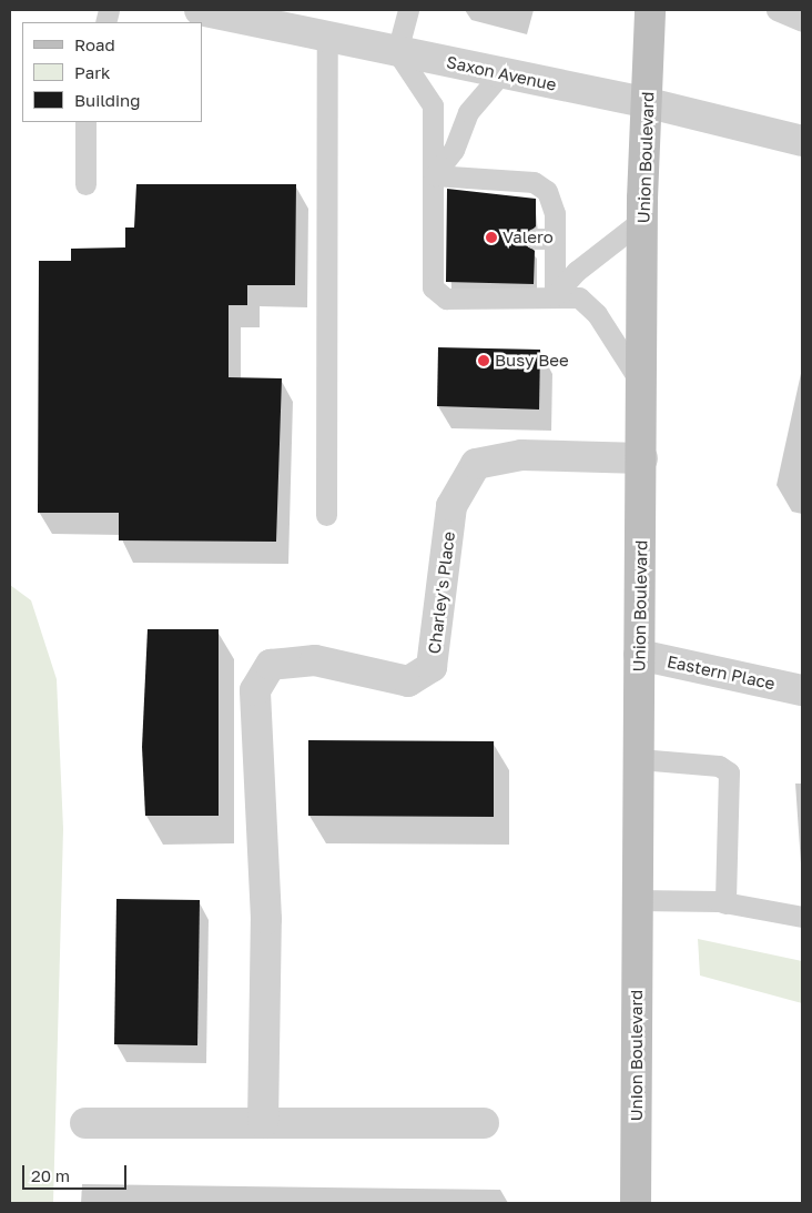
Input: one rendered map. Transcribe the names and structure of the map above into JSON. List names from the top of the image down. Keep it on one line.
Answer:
{"streets":{"main road":["Union Boulevard"],"street":["Saxon Avenue","Charley's Place","Eastern Place"]},"crossings":[["Saxon Avenue","Union Boulevard"],["Union Boulevard","Charley's Place"],["Union Boulevard","Eastern Place"]],"places":["Valero","Busy Bee"],"legend":["Road","Park","Building"],"scale_bar":"20 m"}
